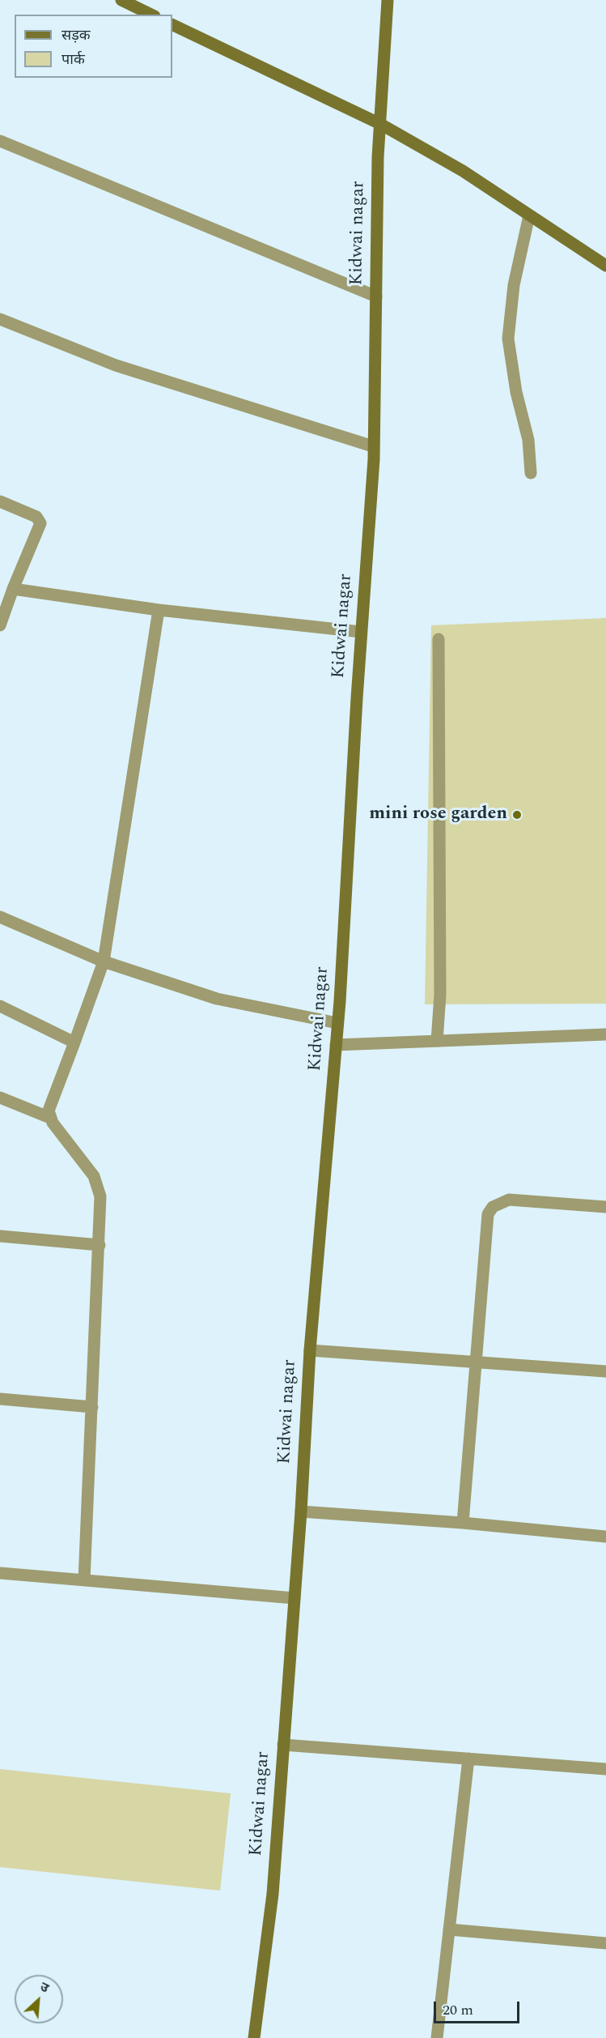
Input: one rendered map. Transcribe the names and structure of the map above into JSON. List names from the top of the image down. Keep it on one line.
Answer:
{"streets":{"street":["Kidwai nagar"]},"places":["mini rose garden"],"legend":["सड़क","पार्क"],"scale_bar":"20 m","north":"top right"}
